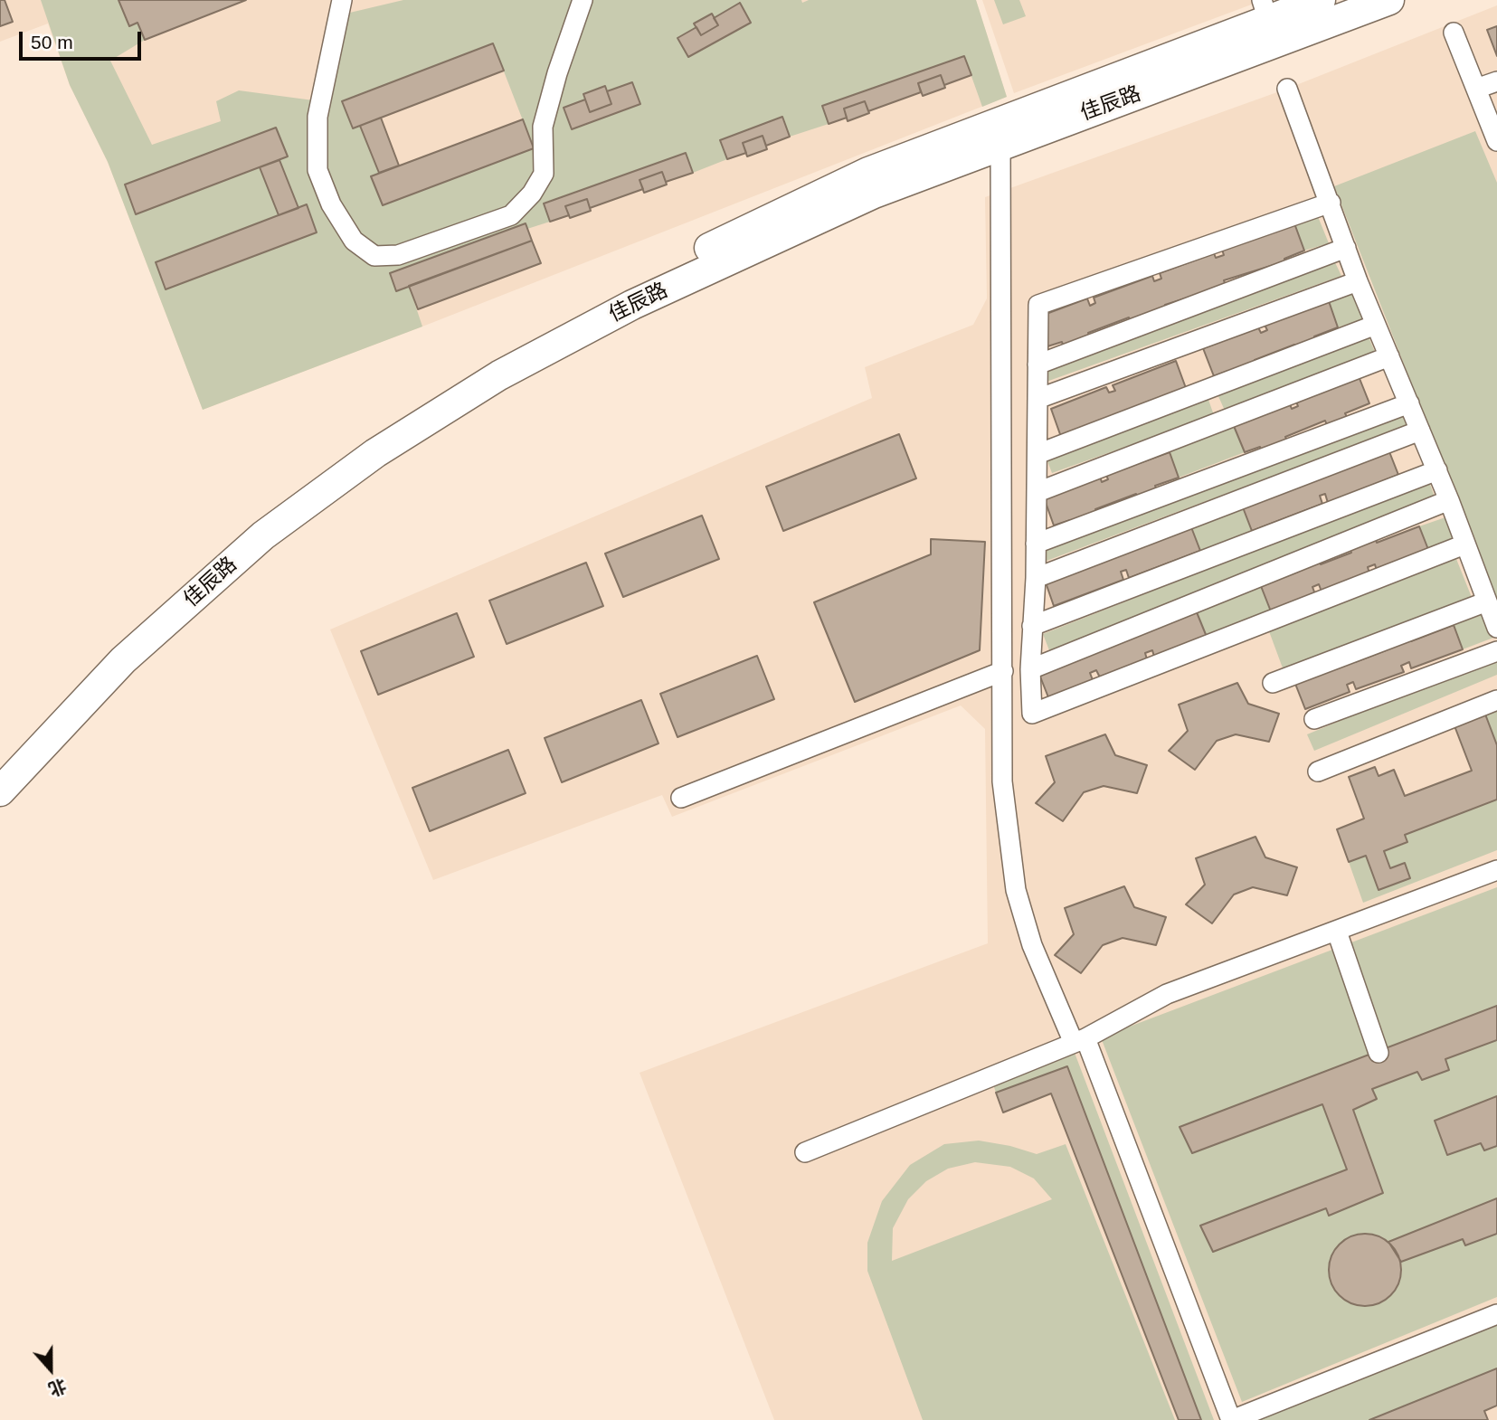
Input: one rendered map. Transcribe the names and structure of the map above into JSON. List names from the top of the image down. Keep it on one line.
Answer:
{"streets":{"main road":["佳辰路"]},"scale_bar":"50 m","north":"bottom"}
